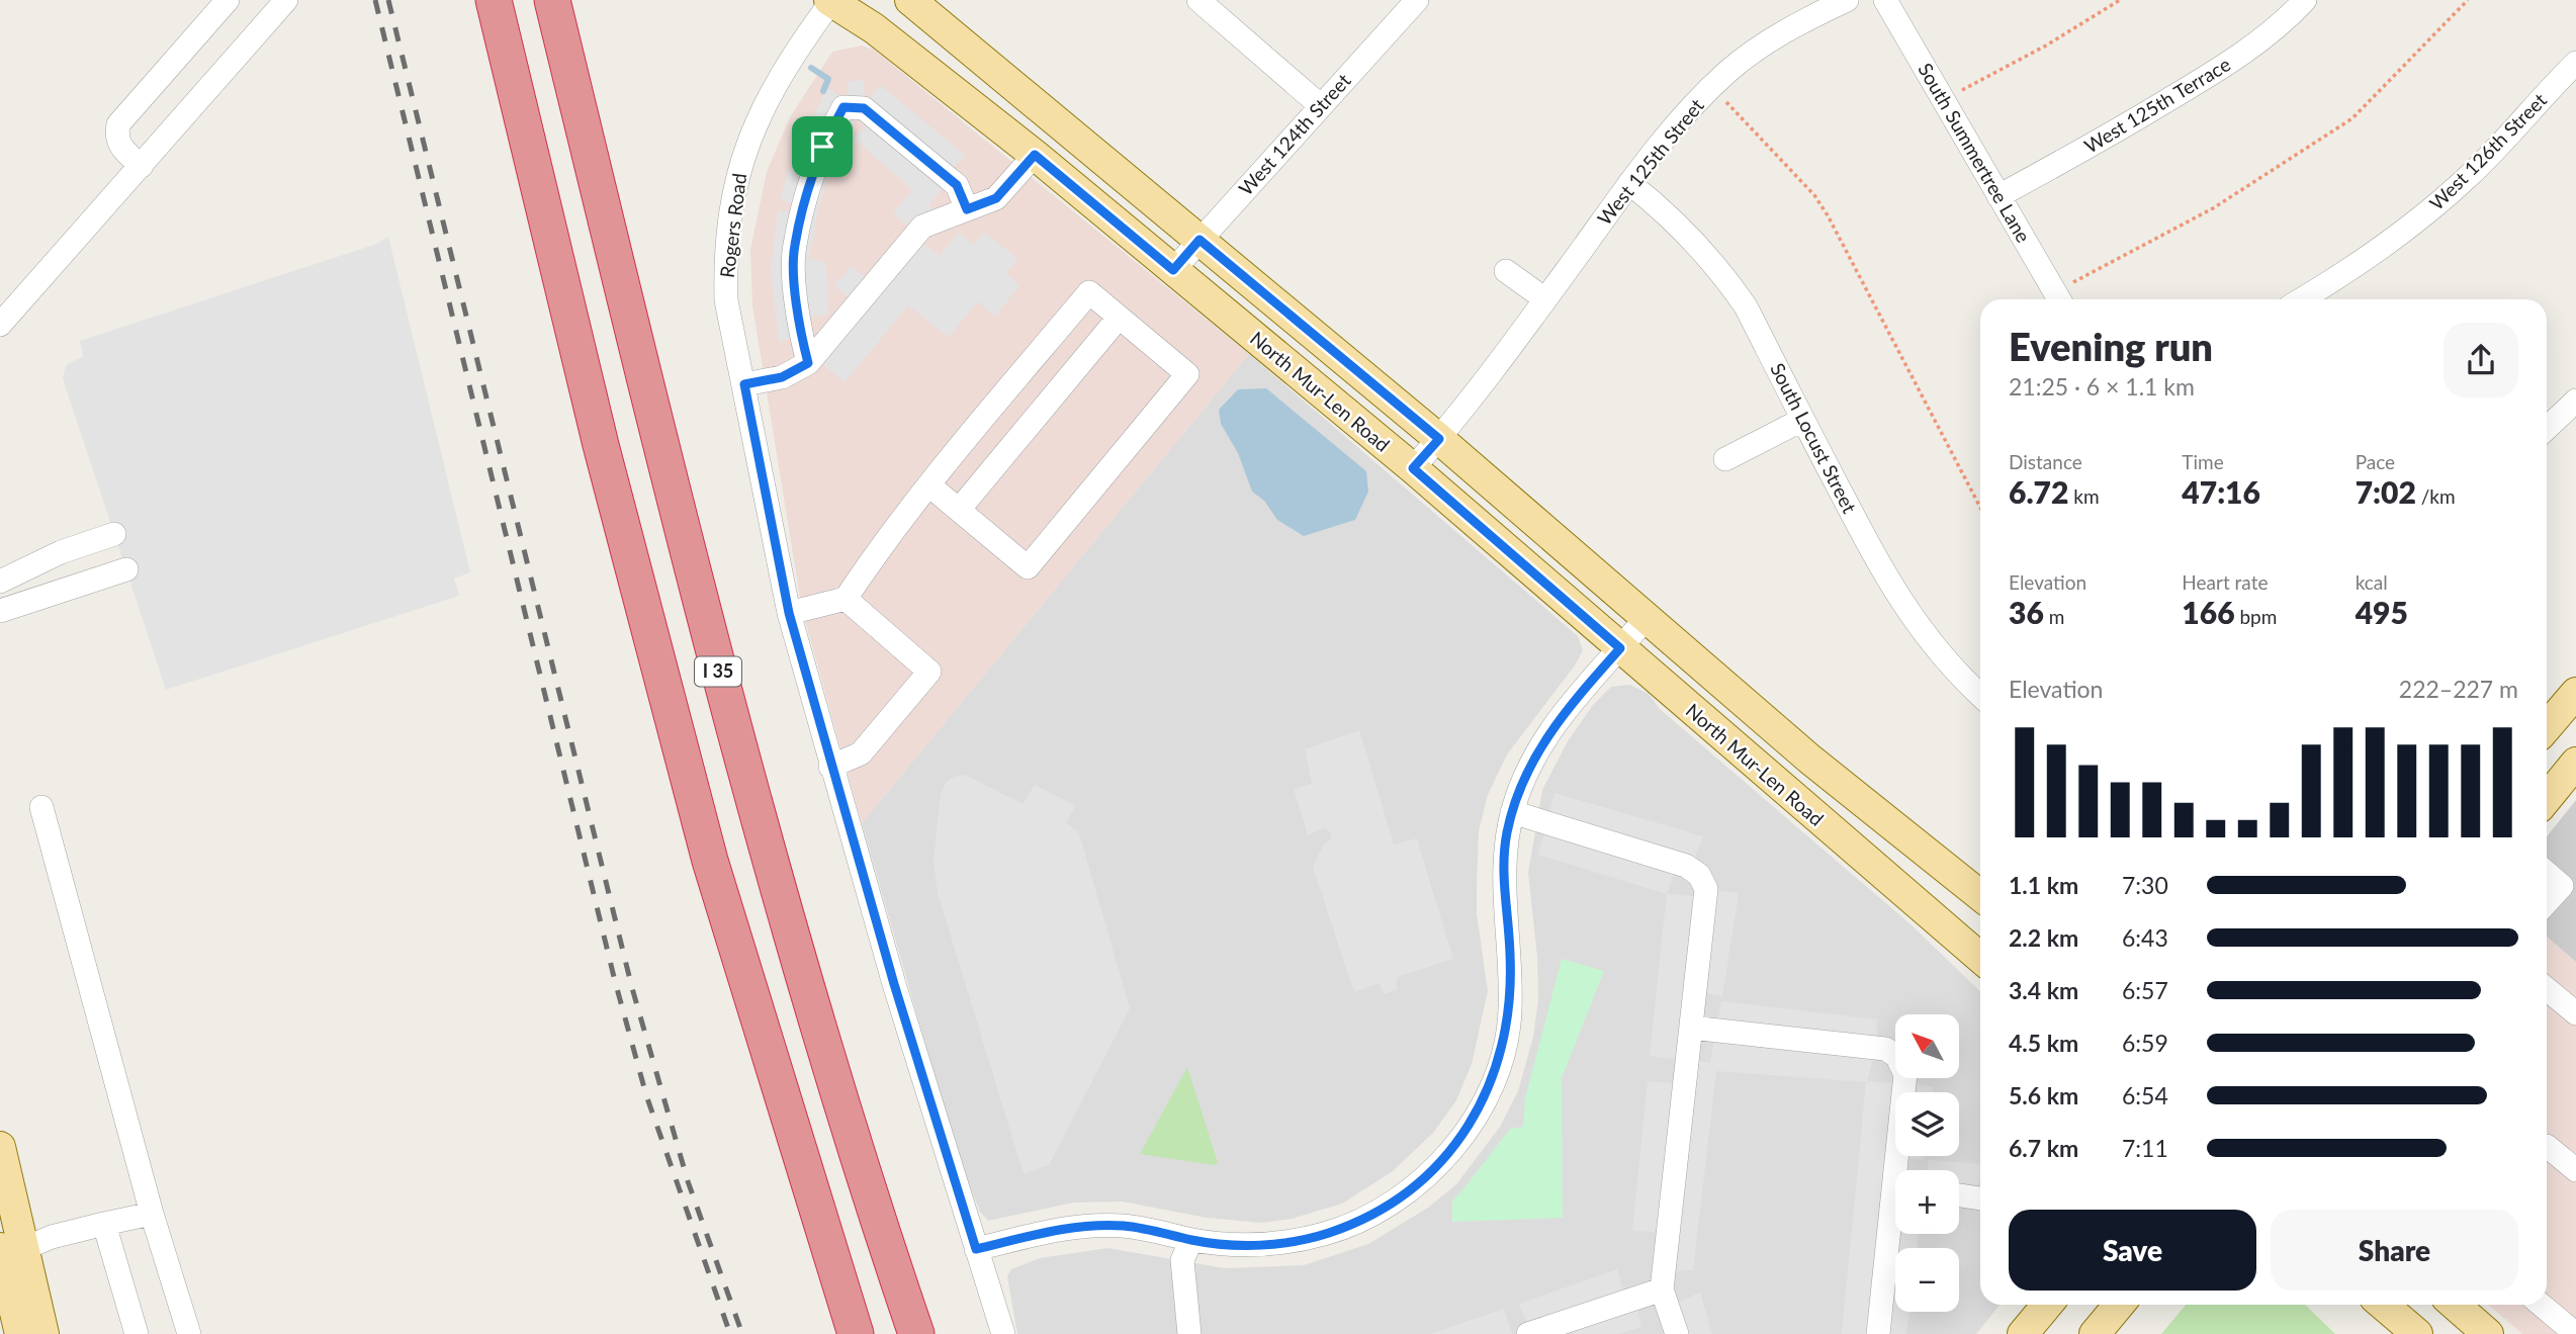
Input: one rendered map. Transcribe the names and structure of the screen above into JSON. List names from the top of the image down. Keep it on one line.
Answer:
{"streets":{"highway":["I 35"],"main road":["North Mur-Len Road"],"street":["West 125th Terrace","West 124th Street","West 126th Street","South Summertree Lane","West 125th Street","Rogers Road","South Locust Street"]},"crossings":[["West 125th Terrace","South Summertree Lane"],["West 124th Street","North Mur-Len Road"],["West 125th Street","North Mur-Len Road"],["West 125th Street","South Locust Street"],["Rogers Road","North Mur-Len Road"]],"north":"top left","page":{"heading":["Evening run","21:25 · 6 × 1.1 km"],"stats":[["Distance","6.72 km"],["Time","47:16"],["Pace","7:02 /km"],["Elevation","36 m"],["Heart rate","166 bpm"],["kcal","495"]],"chart":["Elevation","222–227 m"],"list":[{"name":"1.1 km","note":"7:30"},{"name":"2.2 km","note":"6:43"},{"name":"3.4 km","note":"6:57"},{"name":"4.5 km","note":"6:59"},{"name":"5.6 km","note":"6:54"},{"name":"6.7 km","note":"7:11"}],"map_buttons":["+","−"],"buttons":["Save","Share"]}}
